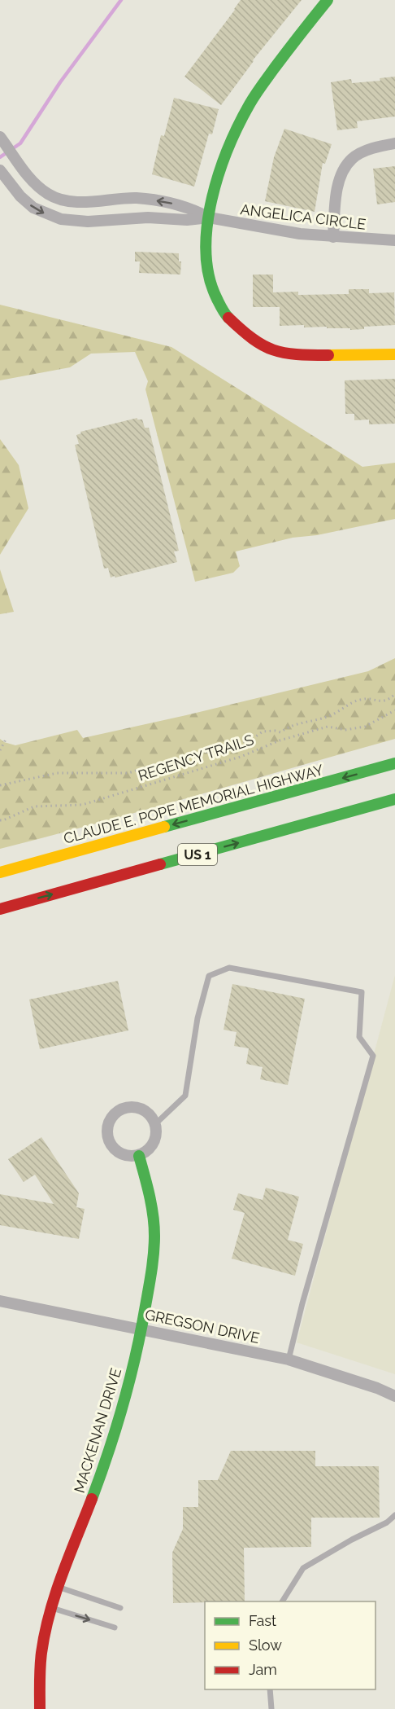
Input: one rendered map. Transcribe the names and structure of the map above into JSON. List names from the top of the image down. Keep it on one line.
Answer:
{"streets":{"main road":["CLAUDE E. POPE MEMORIAL HIGHWAY","US 1","MACKENAN DRIVE"],"street":["ANGELICA CIRCLE","GREGSON DRIVE"],"path":["REGENCY TRAILS"]},"crossings":[["GREGSON DRIVE","MACKENAN DRIVE"]],"legend":["Fast","Slow","Jam"]}
